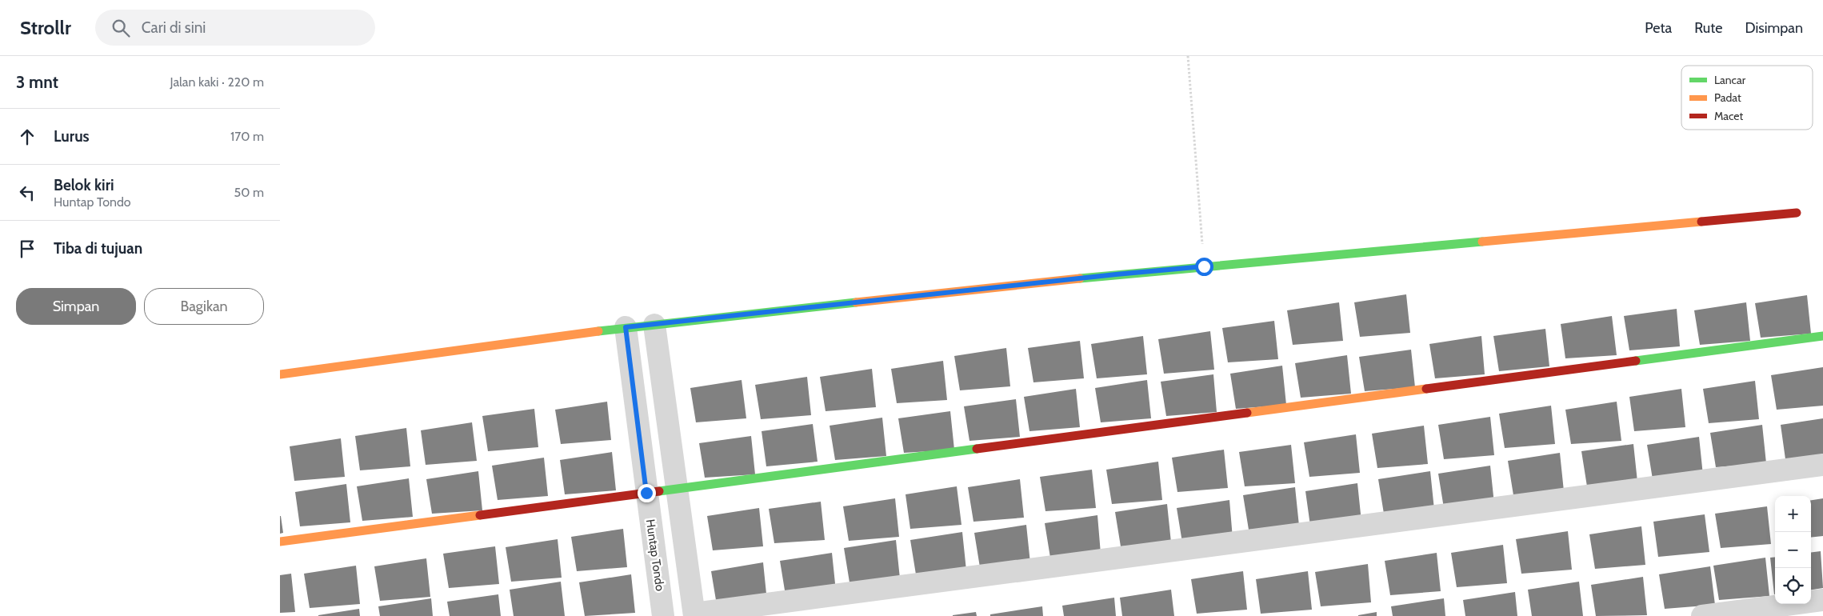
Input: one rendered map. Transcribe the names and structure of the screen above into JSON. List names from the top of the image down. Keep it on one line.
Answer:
{"streets":{"street":["Huntap Tondo"]},"legend":["Lancar","Padat","Macet"],"page":{"header":"Strollr","search":"Cari di sini","nav":["Peta","Rute","Disimpan"],"heading":["3 mnt","Jalan kaki · 220 m"],"list":[["Lurus","170 m"],["Belok kiri","Huntap Tondo","50 m"],"Tiba di tujuan"],"buttons":["Simpan","Bagikan"],"map_buttons":["+","−"]}}
